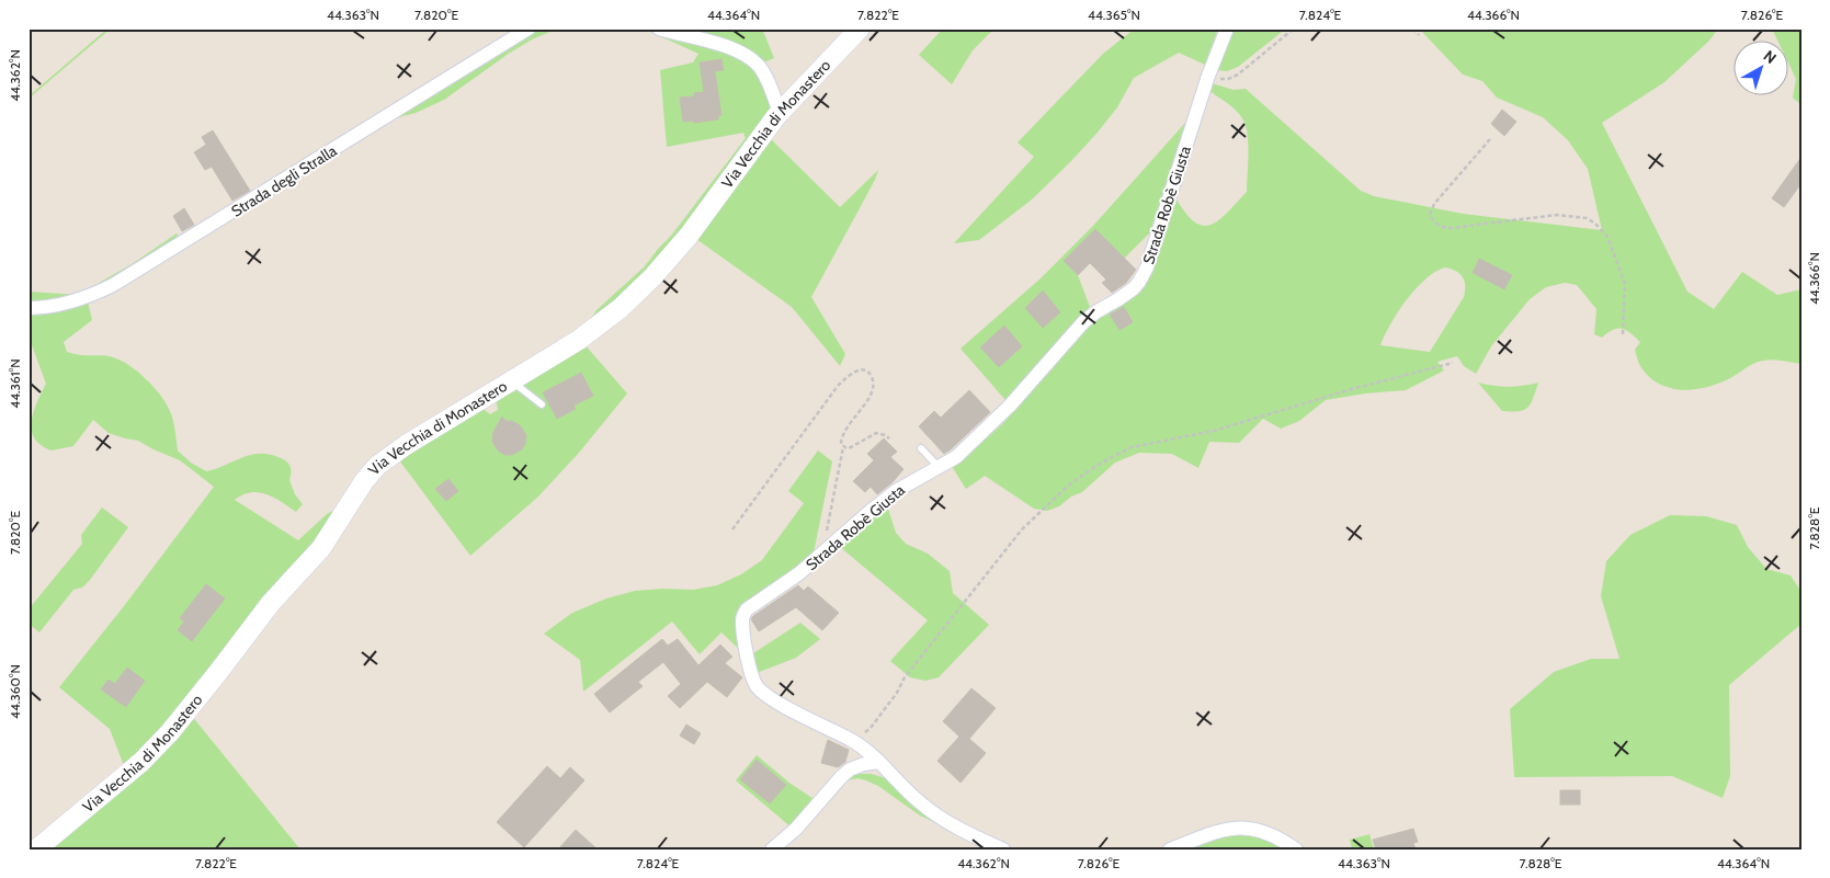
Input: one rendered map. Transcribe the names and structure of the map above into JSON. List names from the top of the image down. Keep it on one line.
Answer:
{"streets":{"street":["Via Vecchia di Monastero","Strada degli Stralla","Strada Robè Giusta"]},"north":"top right","coordinates":["44.363°N","7.820°E","44.364°N","7.822°E","44.365°N","7.824°E","44.366°N","7.826°E","44.362°N","44.361°N","7.828°E","44.360°N"]}
